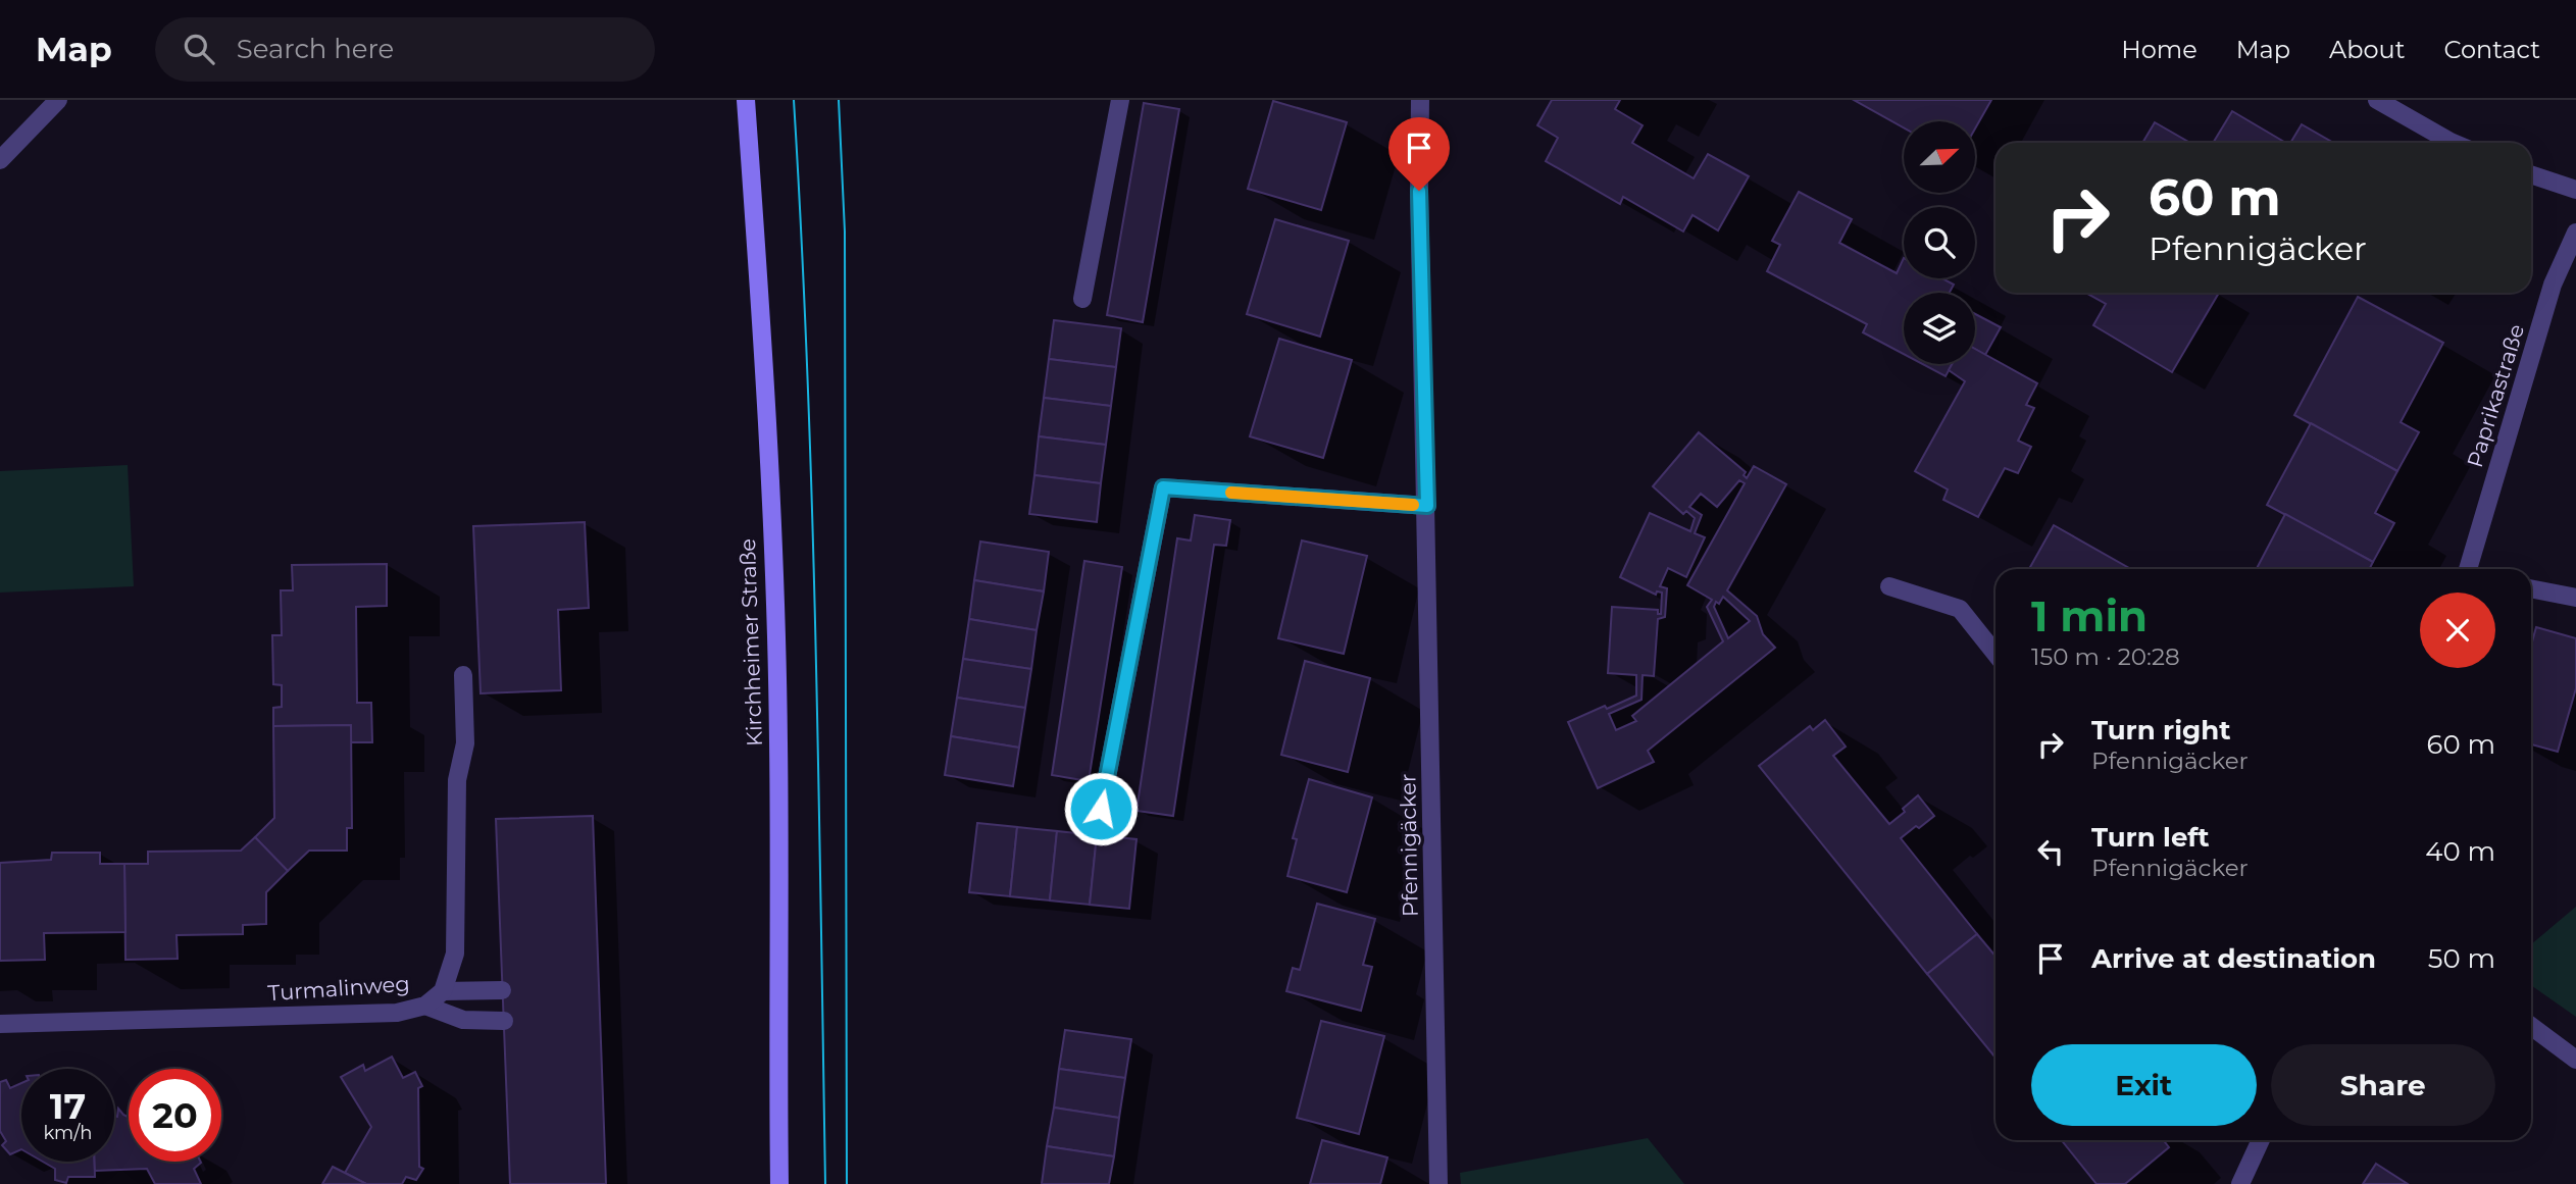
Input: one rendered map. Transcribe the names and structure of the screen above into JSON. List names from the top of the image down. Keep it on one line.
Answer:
{"streets":{"main road":["Kirchheimer Straße"],"street":["Paprikastraße","Pfennigäcker","Turmalinweg"]},"north":"top right","page":{"header":"Map","search":"Search here","nav":["Home","Map","About","Contact"],"turn":["60 m","Pfennigäcker"],"heading":["1 min","150 m · 20:28"],"list":[{"name":"Turn right","note":"Pfennigäcker","value":"60 m"},{"name":"Turn left","note":"Pfennigäcker","value":"40 m"},{"name":"Arrive at destination","value":"50 m"}],"buttons":["Exit","Share"],"speed":"17 km/h","limit":"20"}}
